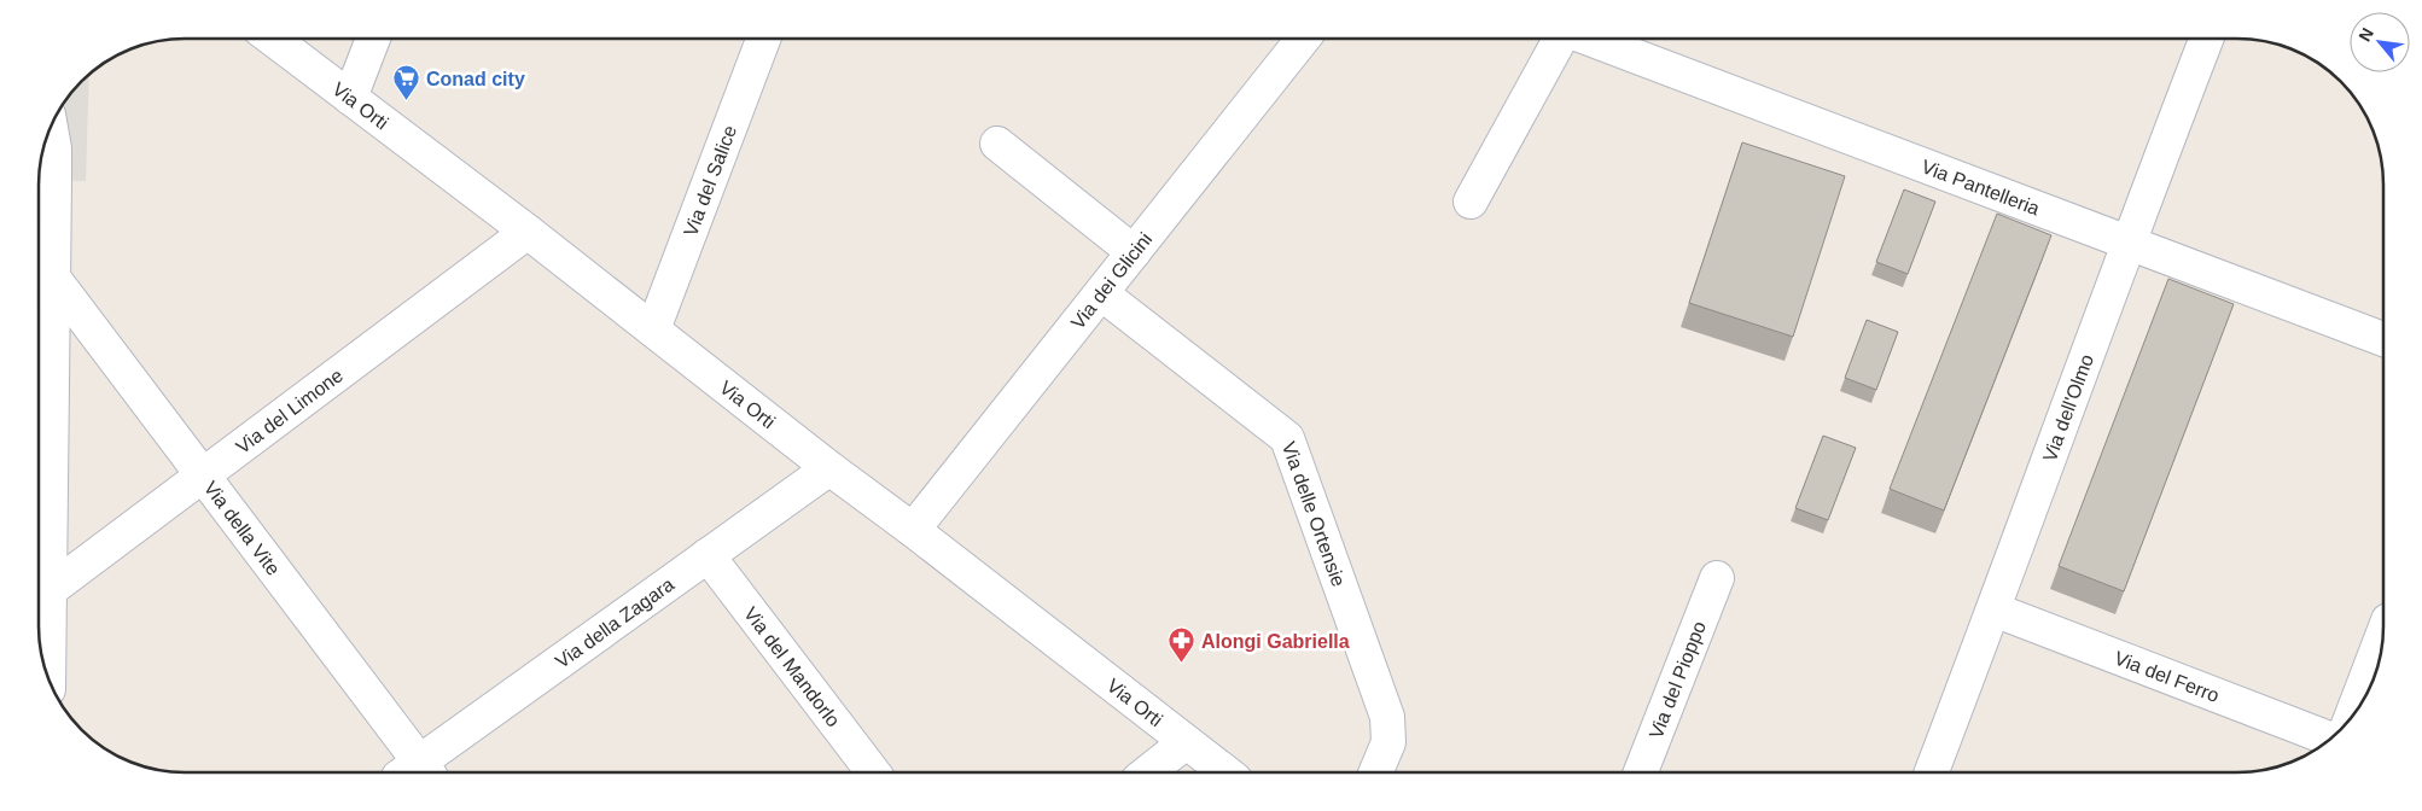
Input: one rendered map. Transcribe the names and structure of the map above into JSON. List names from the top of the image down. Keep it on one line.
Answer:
{"streets":{"street":["Via Orti","Via del Salice","Via Pantelleria","Via dei Glicini","Via dell'Olmo","Via del Limone","Via delle Ortensie","Via della Vite","Via della Zagara","Via del Mandorlo","Via del Ferro","Via del Pioppo"]},"crossings":[["Via Orti","Via del Salice"],["Via Orti","Via dei Glicini"],["Via Orti","Via del Limone"],["Via Orti","Via della Zagara"],["Via Pantelleria","Via dell'Olmo"],["Via dei Glicini","Via delle Ortensie"],["Via dell'Olmo","Via del Ferro"],["Via del Limone","Via della Vite"],["Via della Vite","Via della Zagara"],["Via della Zagara","Via del Mandorlo"]],"places":{"supermarket":["Conad city"],"pharmacy":["Alongi Gabriella"]},"north":"top left"}
